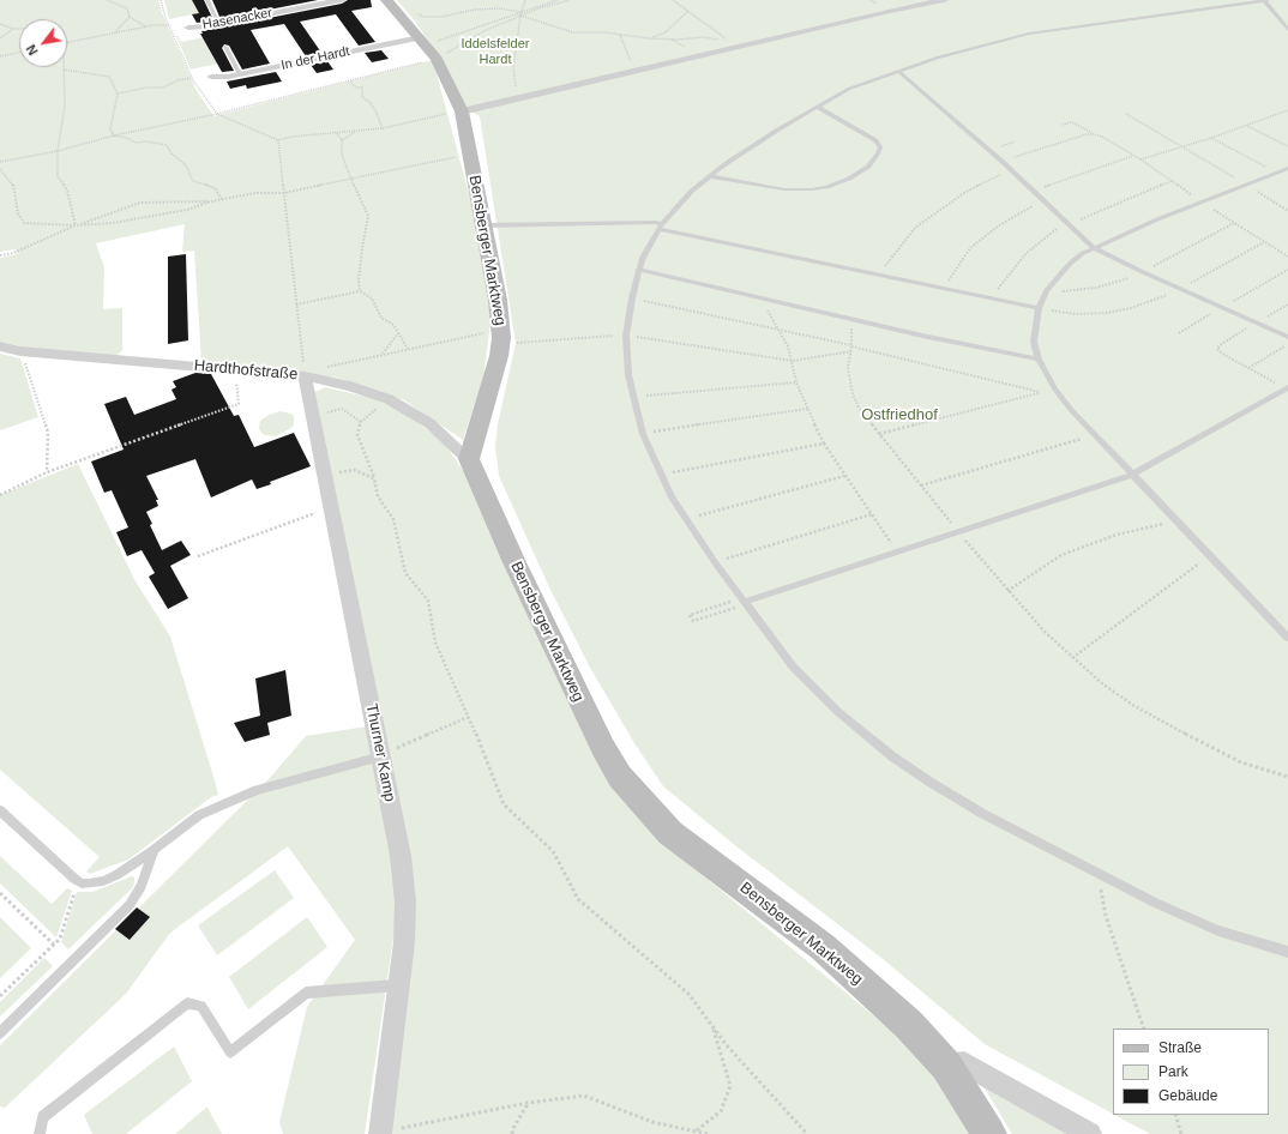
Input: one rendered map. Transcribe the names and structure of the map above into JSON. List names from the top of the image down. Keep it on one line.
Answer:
{"streets":{"street":["Hasenacker","In der Hardt","Bensberger Marktweg","Hardthofstraße","Thurner Kamp"]},"crossings":[["In der Hardt","Bensberger Marktweg"],["Bensberger Marktweg","Hardthofstraße"],["Hardthofstraße","Thurner Kamp"]],"parks":["Iddelsfelder Hardt","Ostfriedhof"],"legend":["Straße","Park","Gebäude"],"north":"bottom left"}
